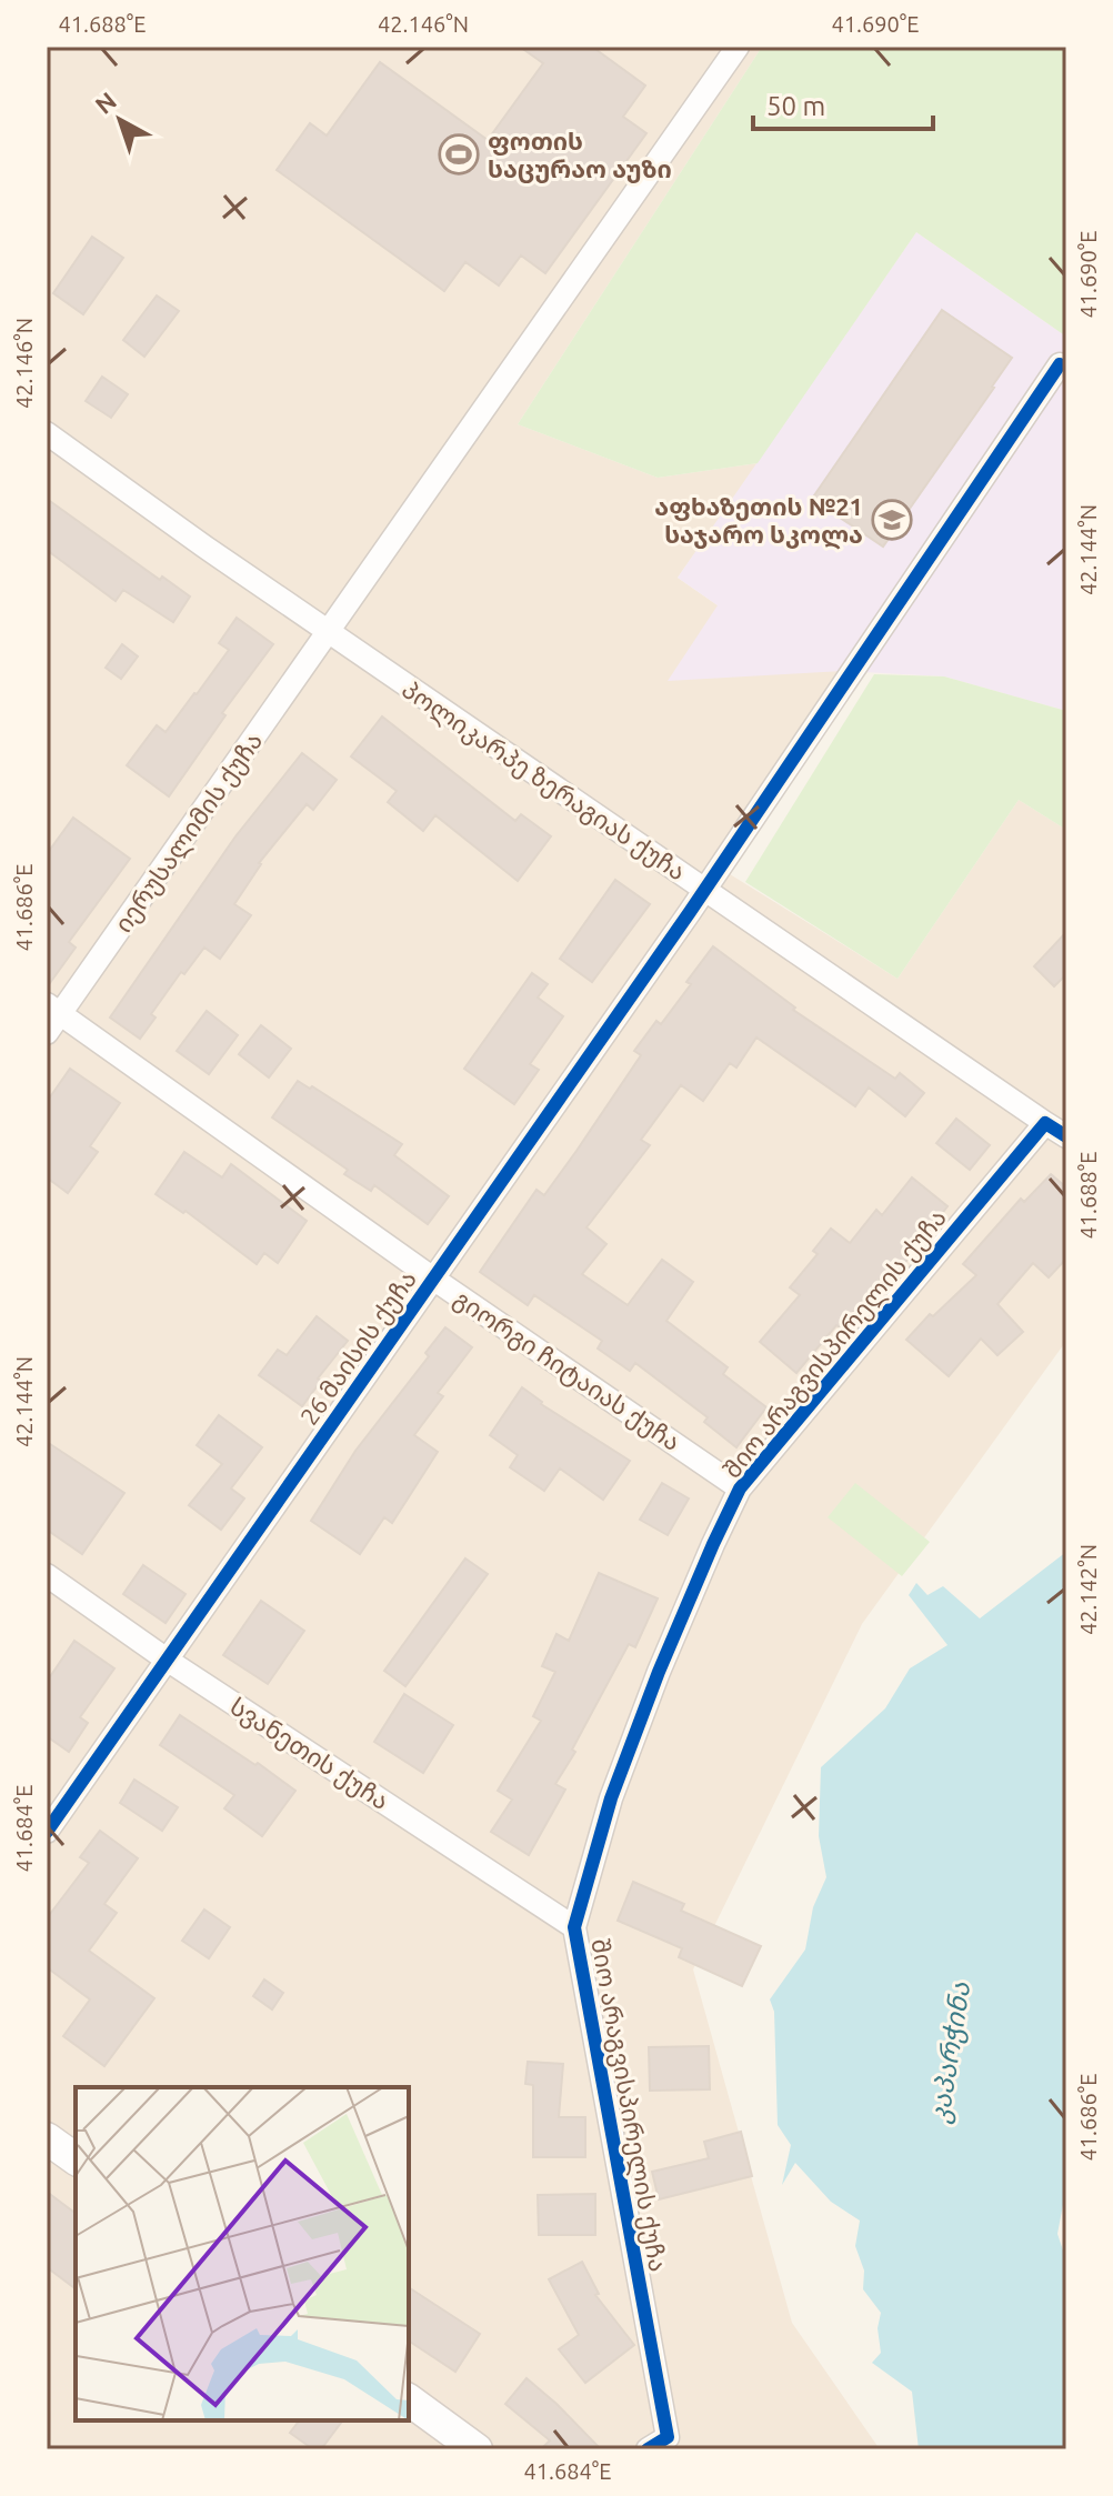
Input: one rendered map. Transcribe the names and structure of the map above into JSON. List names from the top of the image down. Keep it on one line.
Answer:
{"streets":{"street":["პოლიკარპე ზერაგიას ქუჩა","იერუსალიმის ქუჩა","შიო არაგვისპირელის ქუჩა","26 მაისის ქუჩა","გიორგი ჩიტაიას ქუჩა","სვანეთის ქუჩა"]},"crossings":[["პოლიკარპე ზერაგიას ქუჩა","იერუსალიმის ქუჩა"],["პოლიკარპე ზერაგიას ქუჩა","შიო არაგვისპირელის ქუჩა"],["პოლიკარპე ზერაგიას ქუჩა","26 მაისის ქუჩა"],["იერუსალიმის ქუჩა","გიორგი ჩიტაიას ქუჩა"],["შიო არაგვისპირელის ქუჩა","გიორგი ჩიტაიას ქუჩა"],["შიო არაგვისპირელის ქუჩა","სვანეთის ქუჩა"],["26 მაისის ქუჩა","გიორგი ჩიტაიას ქუჩა"],["26 მაისის ქუჩა","სვანეთის ქუჩა"]],"water":["კაპარჭინა"],"places":{"sports":["ფოთის საცურაო აუზი"],"school or university":["აფხაზეთის №21 საჯარო სკოლა"]},"scale_bar":"50 m","north":"top left","coordinates":["41.688°E","42.146°N","41.690°E","42.144°N","41.686°E","42.142°N","41.684°E"]}
